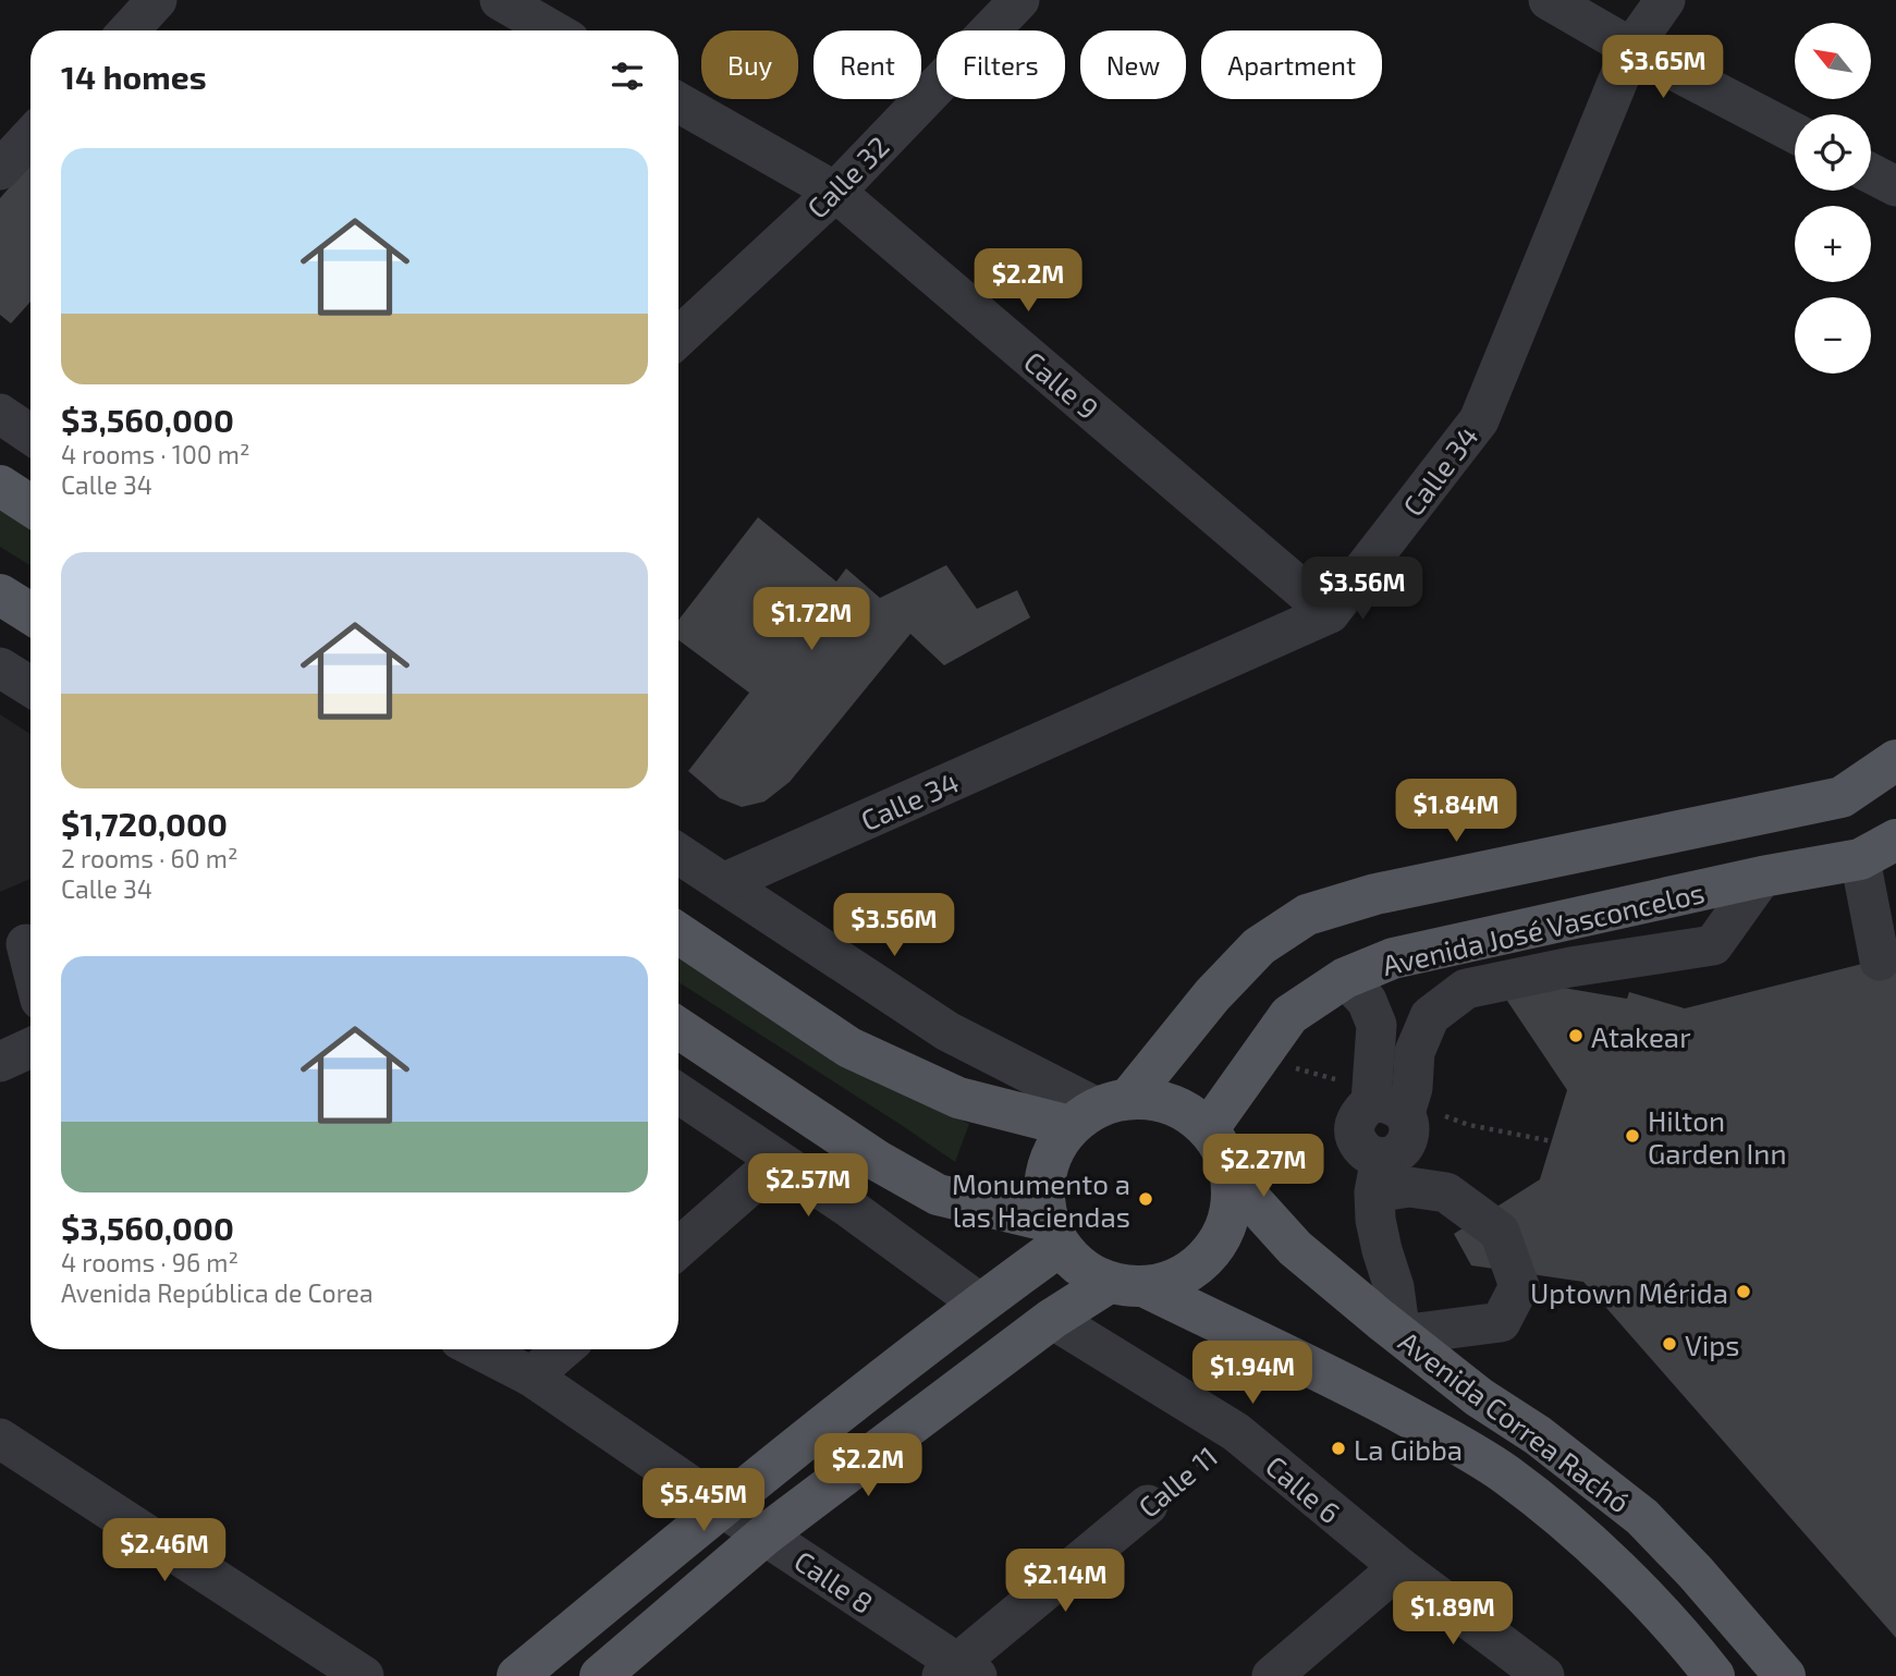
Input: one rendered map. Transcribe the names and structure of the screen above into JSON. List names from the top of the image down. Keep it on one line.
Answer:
{"streets":{"main road":["Avenida José Vasconcelos","Avenida Correa Rachó"],"street":["Calle 32","Calle 9","Calle 34","Calle 11","Calle 6","Calle 8"]},"crossings":[["Calle 32","Calle 9"],["Calle 9","Calle 34"],["Avenida José Vasconcelos","Avenida Correa Rachó"],["Calle 11","Calle 6"],["Calle 11","Calle 8"]],"places":["Atakear","Hilton Garden Inn","Monumento a las Haciendas","Uptown Mérida","Vips","La Gibba"],"north":"top left","page":{"map_buttons":["+","−"],"chip":["Buy","Rent","Filters","New","Apartment"],"heading":"14 homes","price":["$3.65M","$2.2M","$3.56M","$1.72M","$1.84M","$3.56M","$2.27M","$2.57M","$1.94M","$2.2M","$5.45M","$2.46M","$2.14M","$1.89M"],"list":[{"name":"$3,560,000","note":"4 rooms · 100 m² · Calle 34"},{"name":"$1,720,000","note":"2 rooms · 60 m² · Calle 34"},{"name":"$3,560,000","note":"4 rooms · 96 m² · Avenida República de Corea"}]}}
